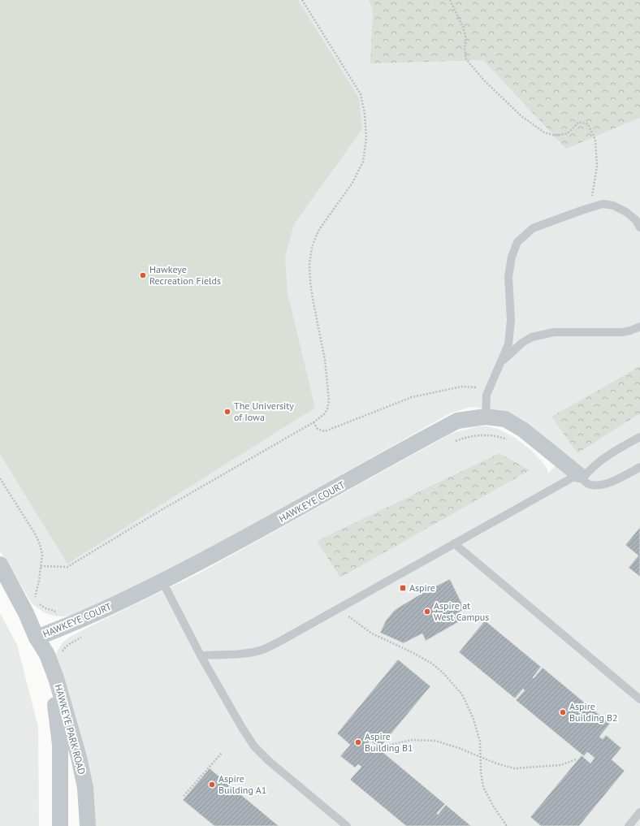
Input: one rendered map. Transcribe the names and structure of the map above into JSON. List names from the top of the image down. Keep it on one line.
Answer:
{"streets":{"street":["HAWKEYE COURT","HAWKEYE PARK ROAD"]},"crossings":[["HAWKEYE COURT","HAWKEYE PARK ROAD"]],"places":{"other":["Hawkeye Recreation Fields","The University of Iowa","Aspire at West Campus","Aspire Building B2","Aspire Building B1","Aspire Building A1"],"transit":["Aspire"]}}
